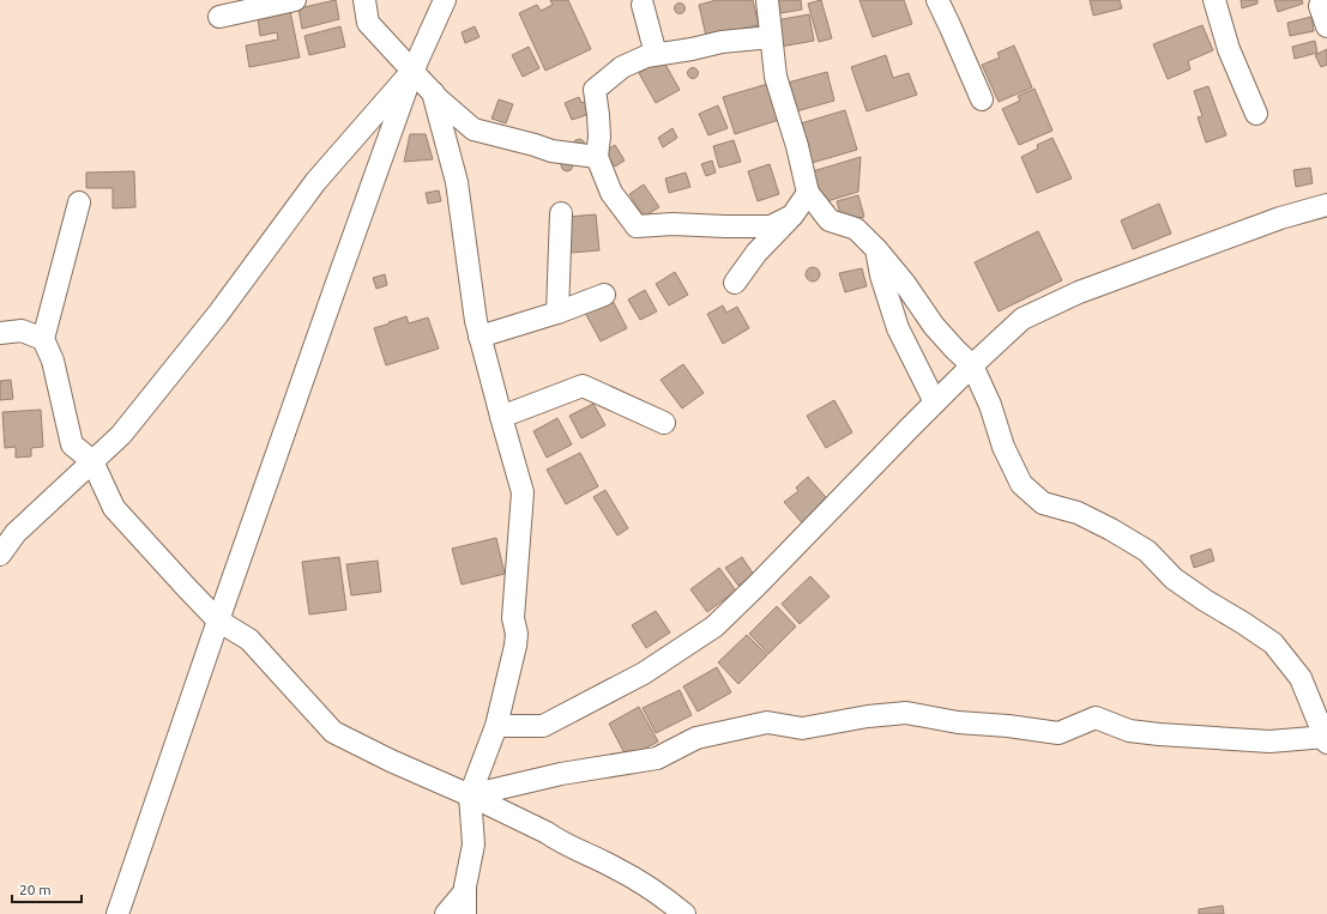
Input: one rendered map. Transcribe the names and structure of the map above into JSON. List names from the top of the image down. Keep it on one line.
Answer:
{"scale_bar":"20 m"}
